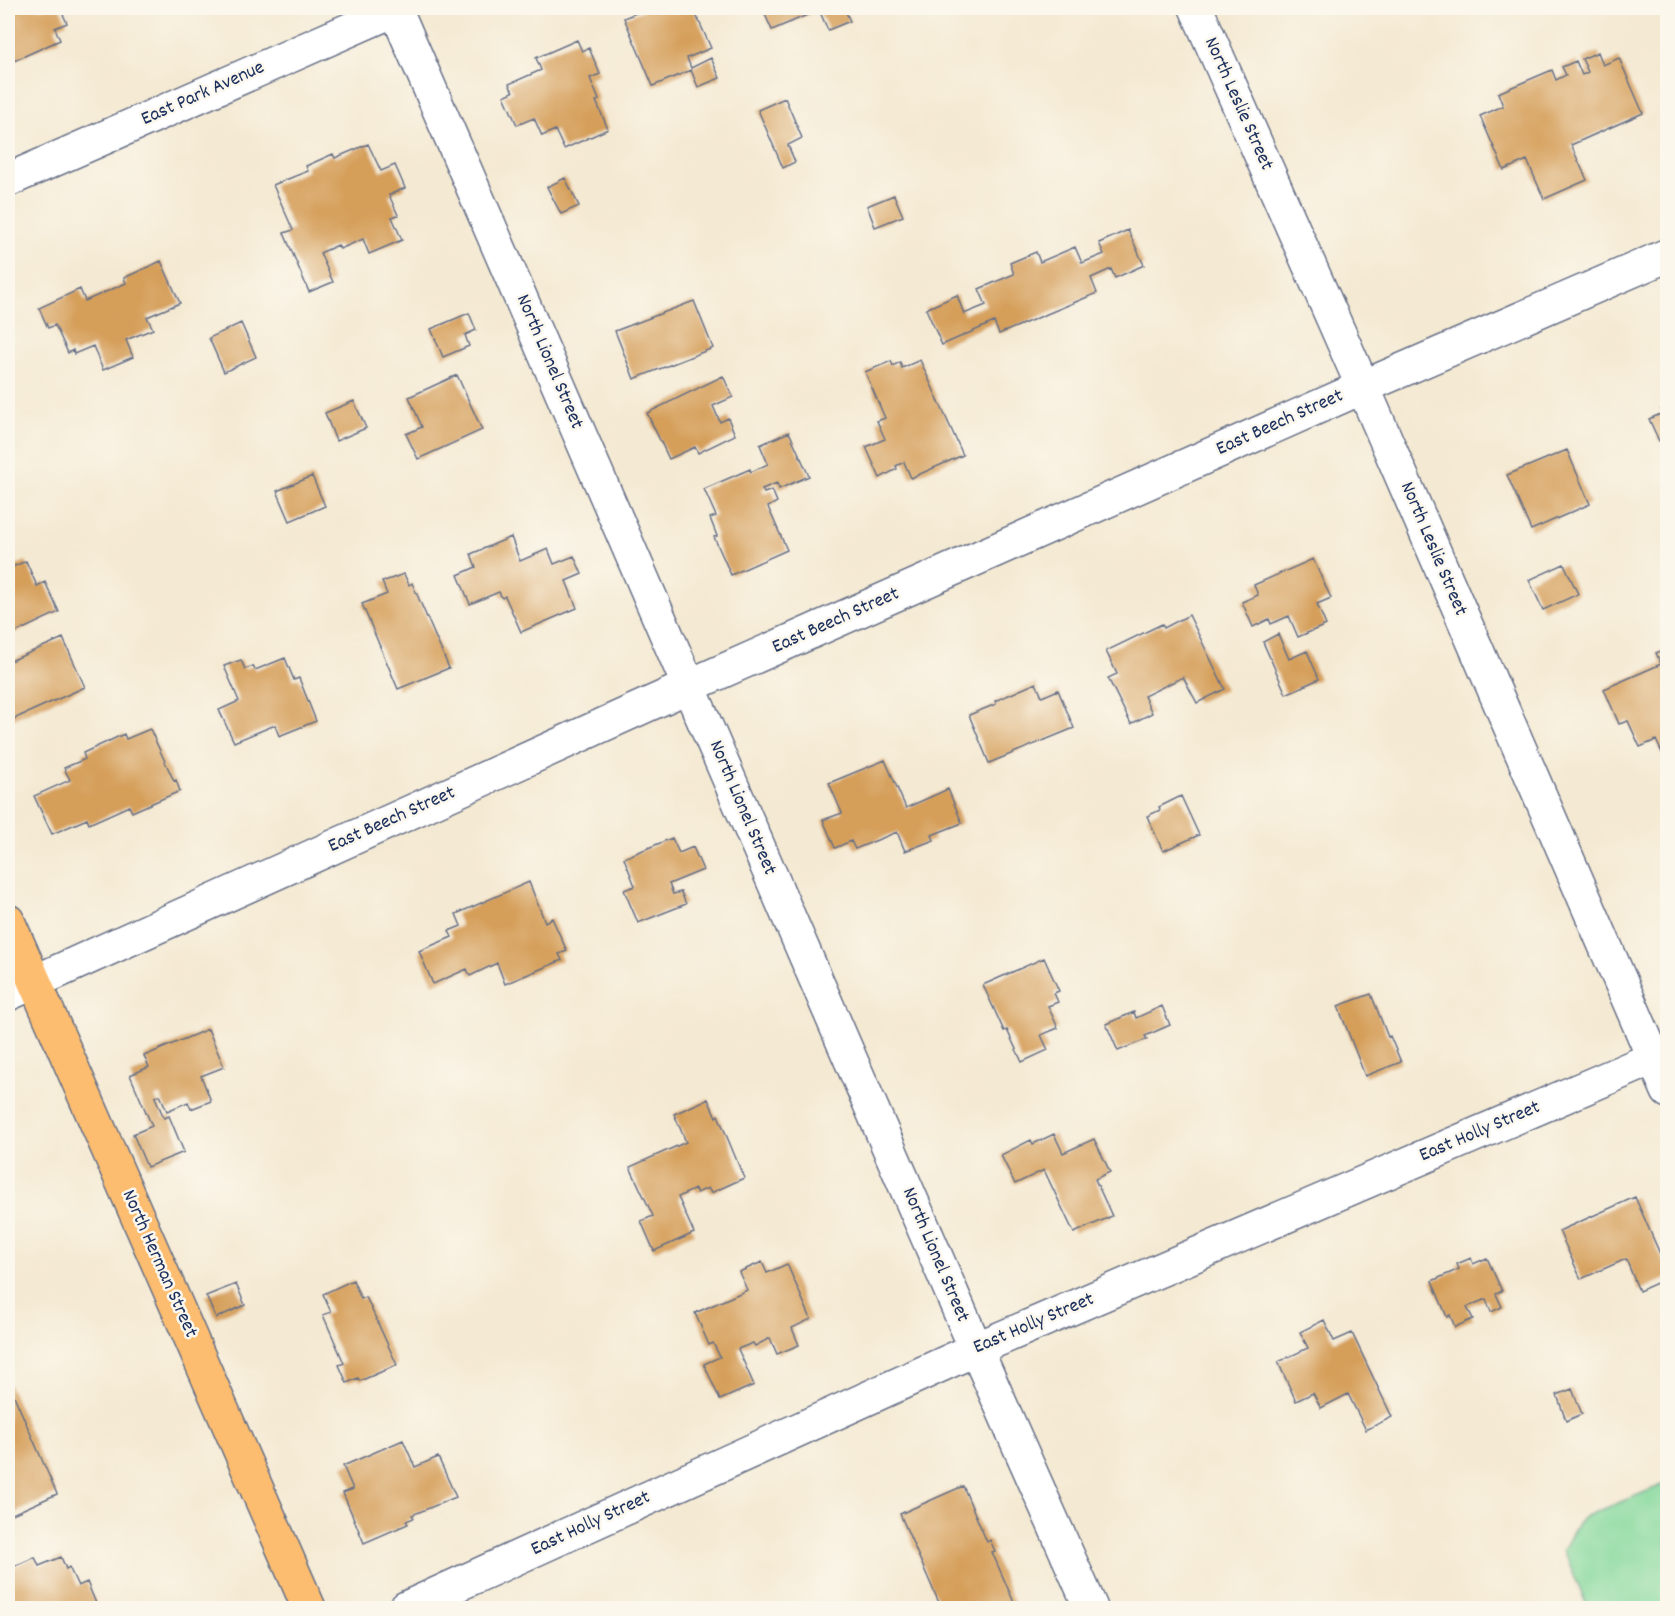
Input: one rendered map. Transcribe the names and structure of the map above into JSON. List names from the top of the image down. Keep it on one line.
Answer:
{"streets":{"main road":["North Herman Street"],"street":["East Park Avenue","North Leslie Street","North Lionel Street","East Beech Street","East Holly Street"]},"crossings":[["East Park Avenue","North Lionel Street"],["North Leslie Street","East Beech Street"],["North Leslie Street","East Holly Street"],["North Lionel Street","East Beech Street"],["North Lionel Street","East Holly Street"],["East Beech Street","North Herman Street"]]}
